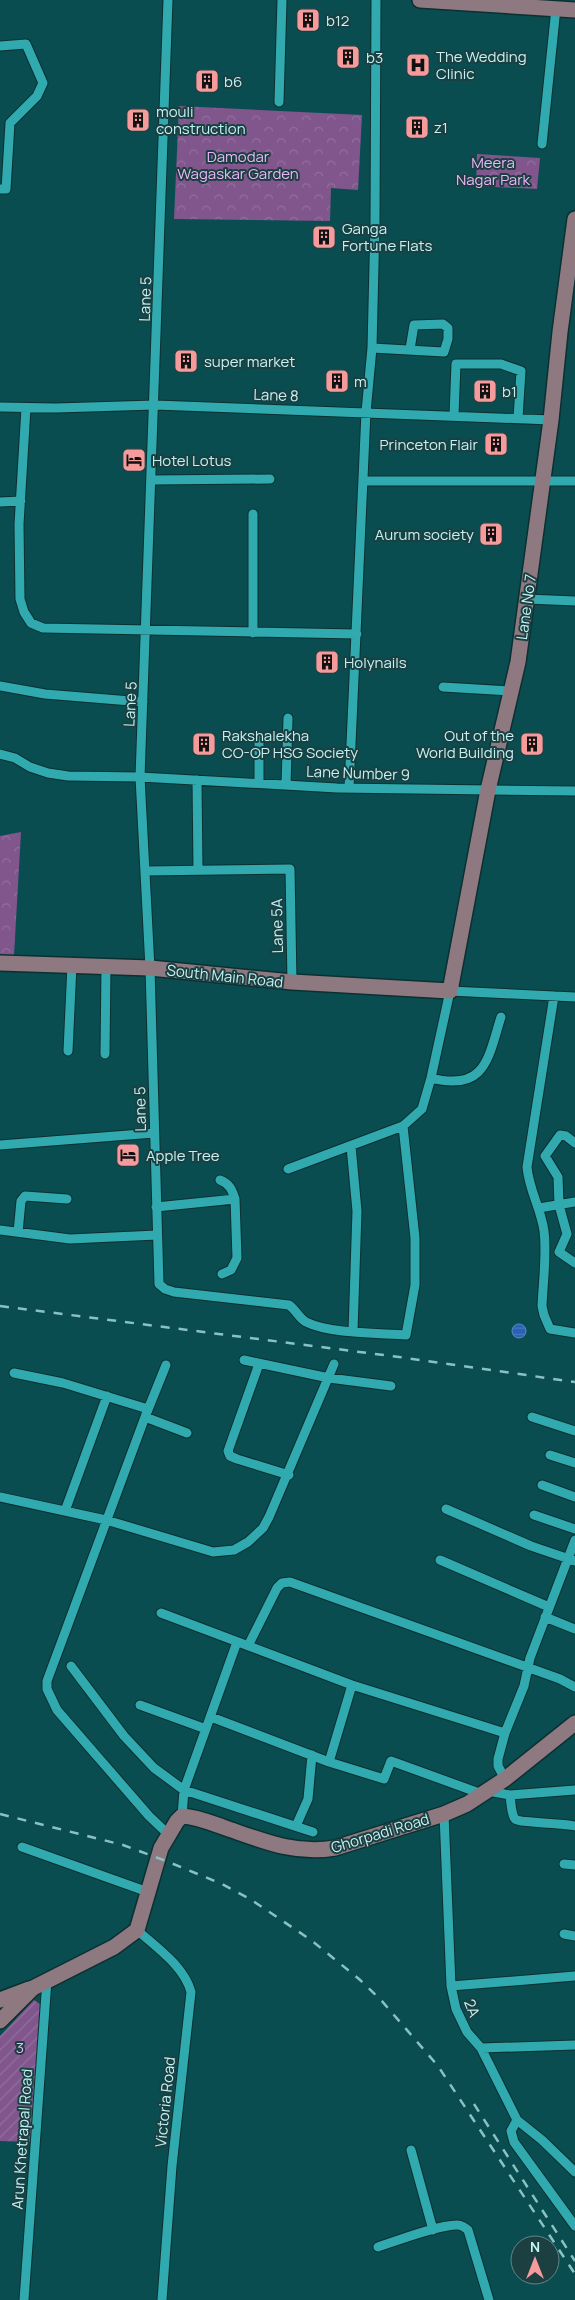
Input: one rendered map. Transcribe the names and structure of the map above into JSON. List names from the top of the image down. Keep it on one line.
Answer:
{"streets":{"main road":["Lane No 7","South Main Road","Ghorpadi Road"],"street":["Lane 5","Lane 8","Lane Number 9","Lane 5A","2A","Victoria Road","Arun Khetrapal Road"]},"crossings":[["Lane 5","Lane 8"],["Lane 5","Lane Number 9"],["Lane 5","South Main Road"],["Lane 8","Lane No 7"],["Lane No 7","Lane Number 9"],["Lane No 7","South Main Road"],["Lane 5A","South Main Road"],["Ghorpadi Road","2A"]],"parks":["Damodar Wagaskar Garden","Meera Nagar Park","3"],"places":{"building":["b12","b3","b6","mouli construction","z1","Ganga Fortune Flats","super market","m","b1","Princeton Flair","Aurum society","Holynails","Rakshalekha CO-OP HSG Society","Out of the World Building"],"hospital":["The Wedding Clinic"],"hotel":["Hotel Lotus","Apple Tree"]},"north":"top"}
